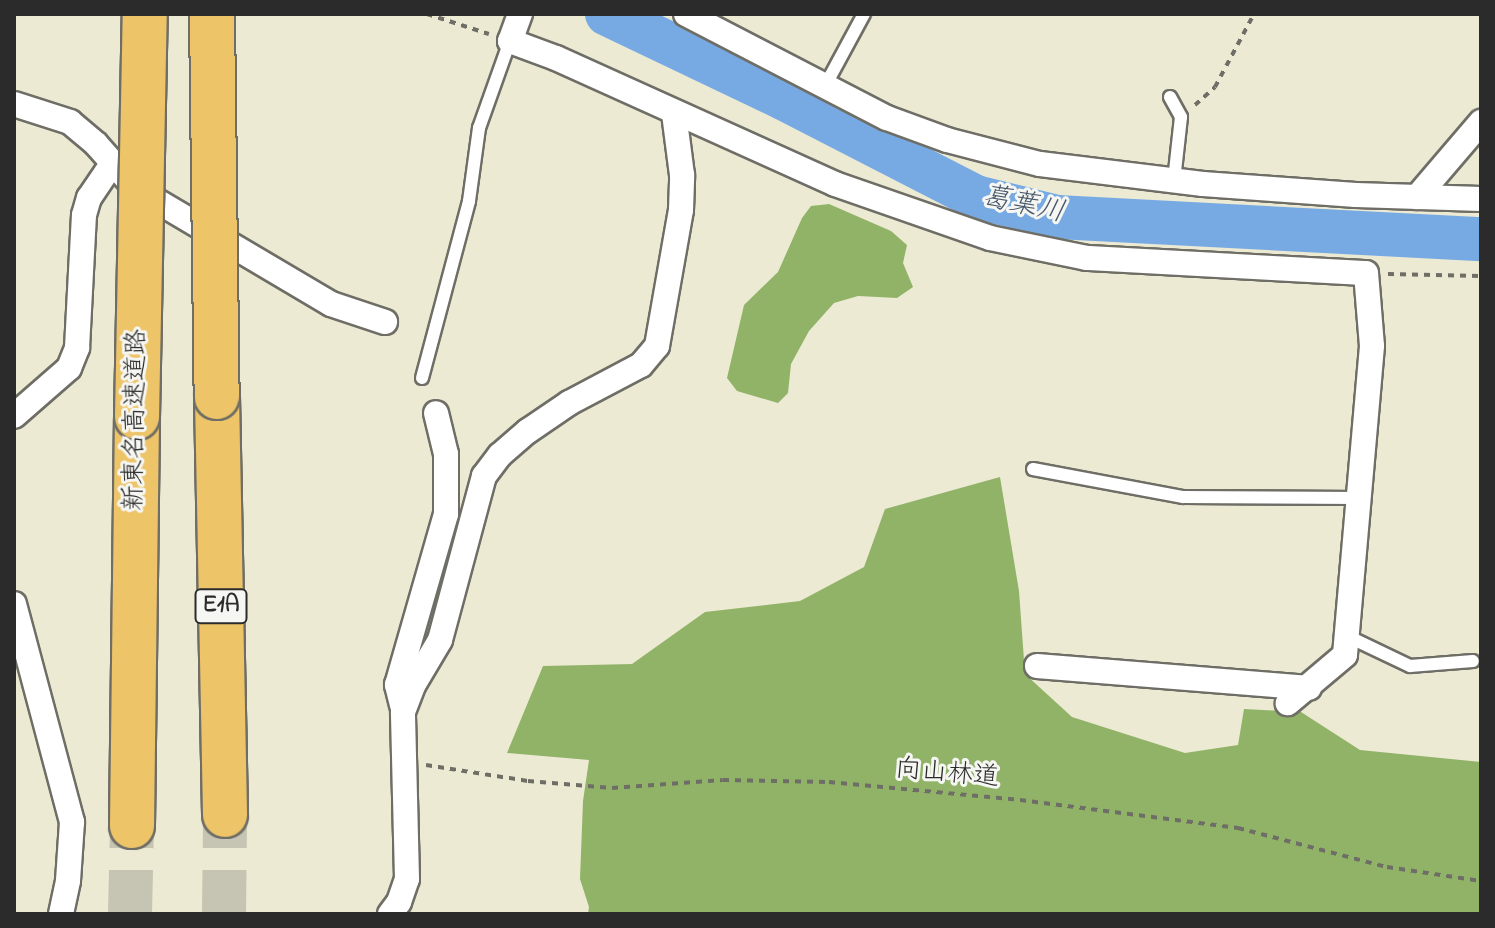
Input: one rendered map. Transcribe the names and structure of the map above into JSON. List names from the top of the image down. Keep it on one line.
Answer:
{"streets":{"highway":["新東名高速道路","E1A"],"path":["向山林道"]},"water":["葛葉川"]}
